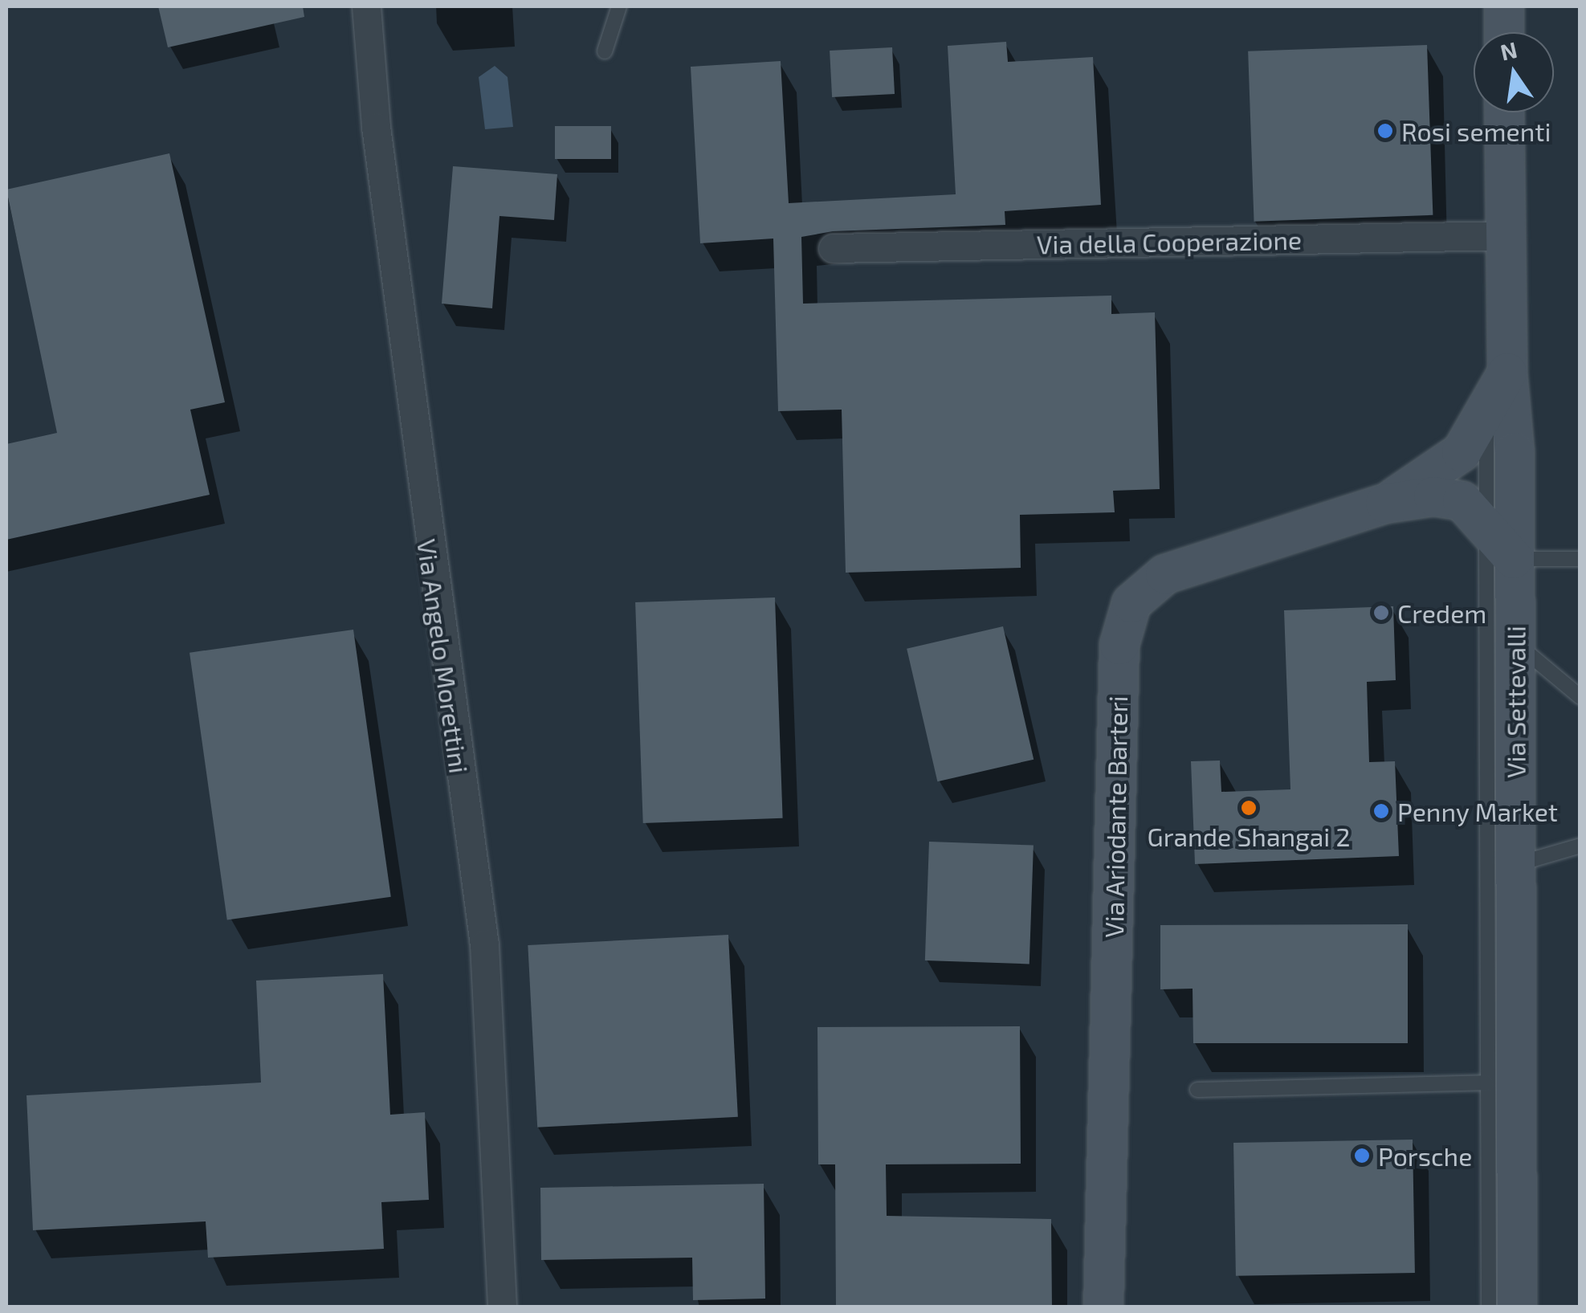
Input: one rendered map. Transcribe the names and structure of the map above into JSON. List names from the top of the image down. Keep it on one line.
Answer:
{"streets":{"main road":["Via Settevalli","Via Ariodante Barteri"],"street":["Via della Cooperazione","Via Angelo Morettini"]},"crossings":[["Via della Cooperazione","Via Settevalli"]],"places":["Rosi sementi","Credem","Grande Shangai 2","Penny Market","Porsche"],"north":"top"}
